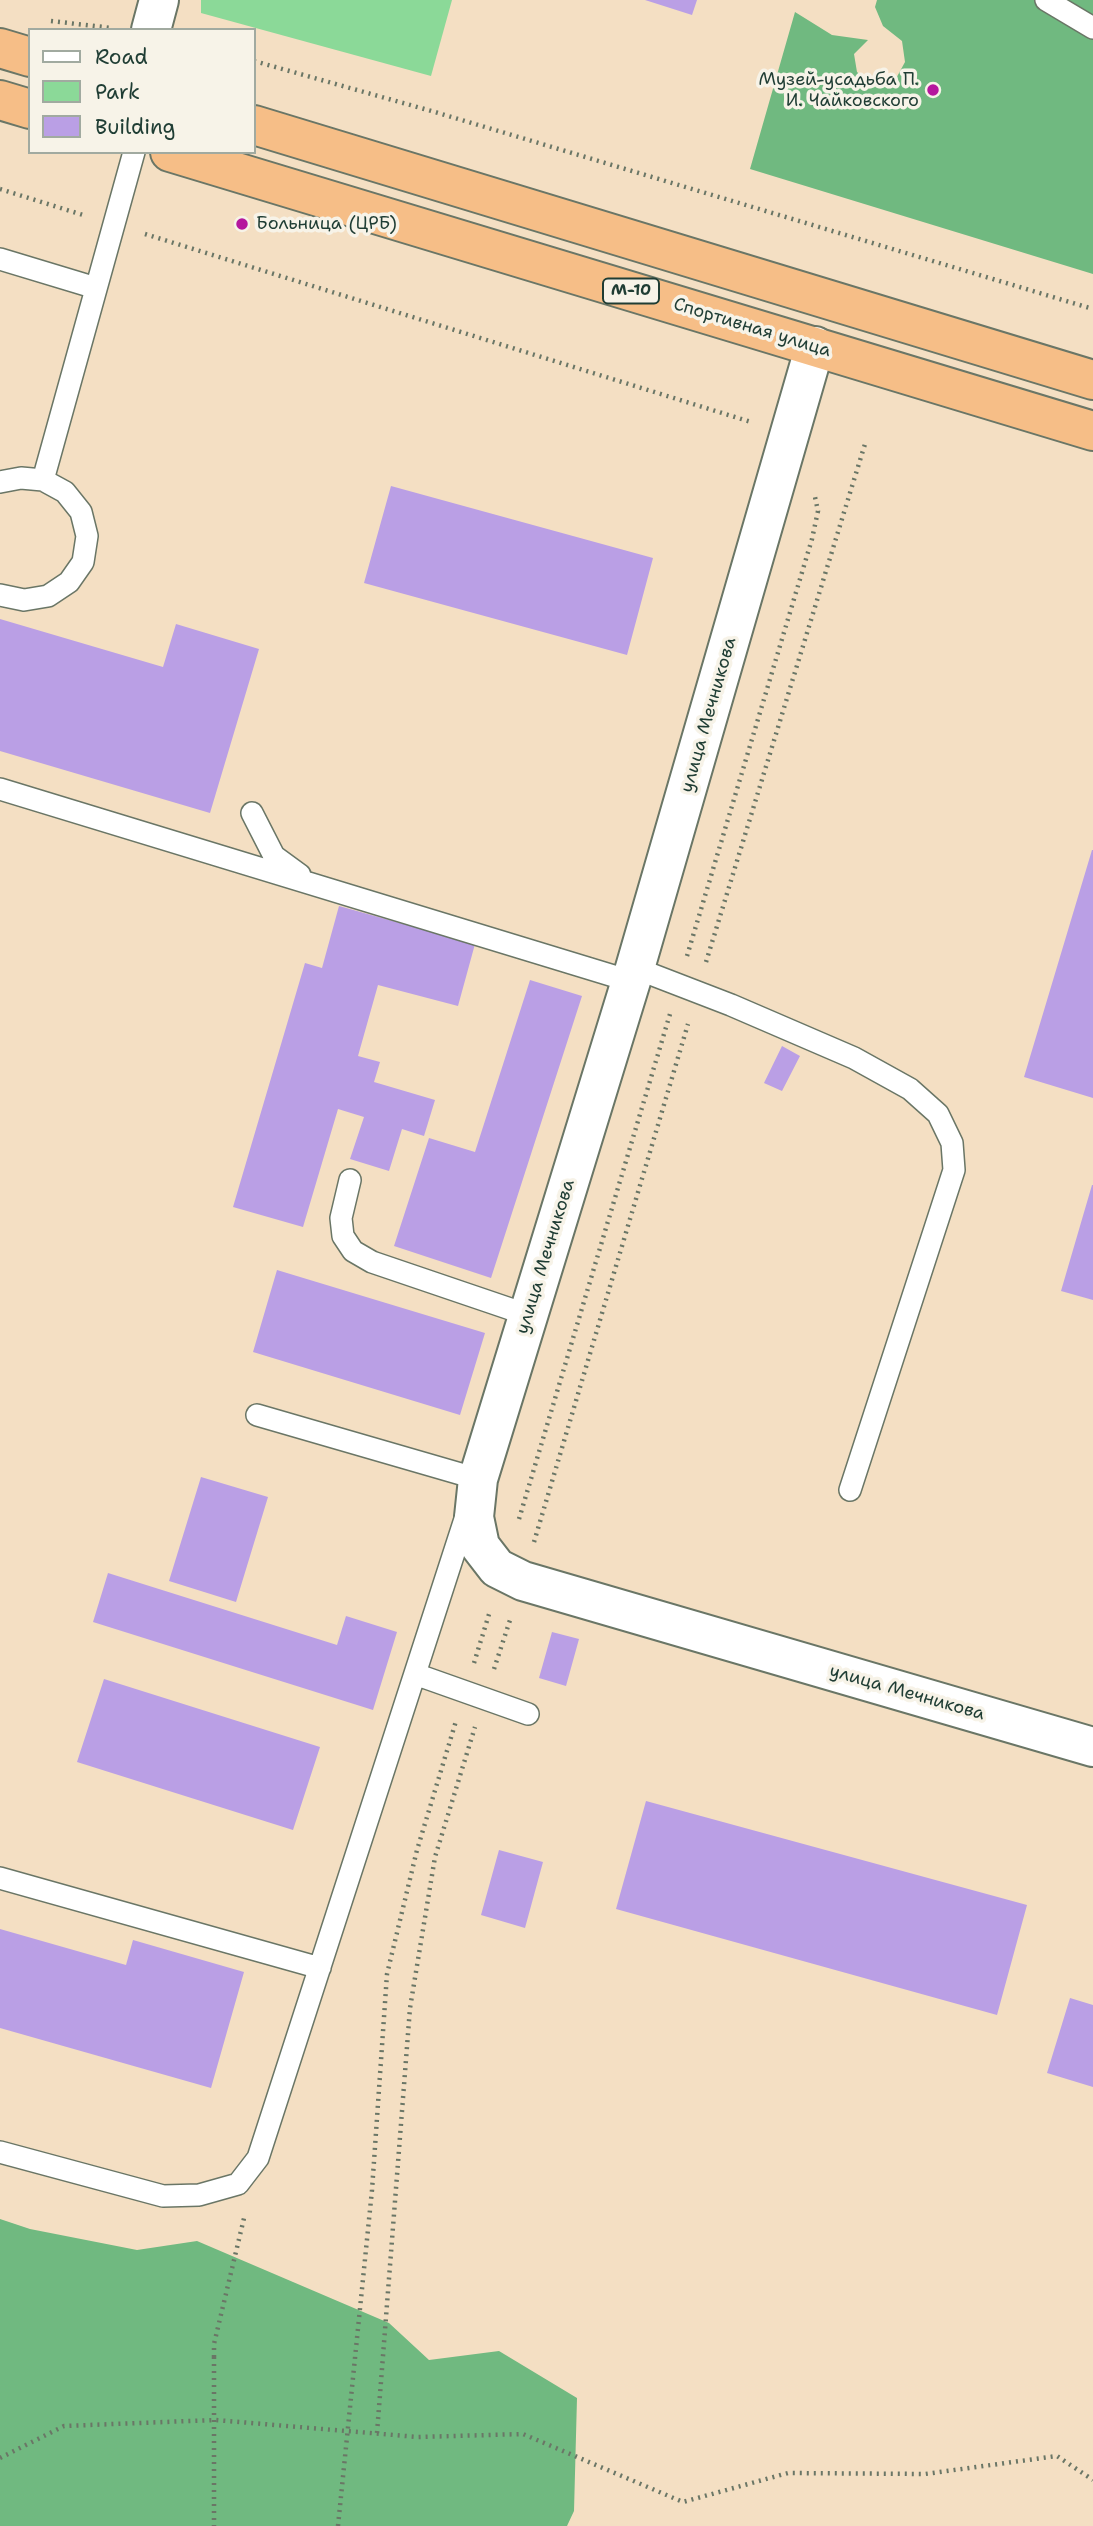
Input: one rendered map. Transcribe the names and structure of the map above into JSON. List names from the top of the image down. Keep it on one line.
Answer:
{"streets":{"highway":["М-10","Спортивная улица"],"street":["улица Мечникова"]},"crossings":[["Спортивная улица","улица Мечникова"]],"places":["Музей-усадьба П. И. Чайковского","Больница (ЦРБ)"],"legend":["Road","Park","Building"]}
